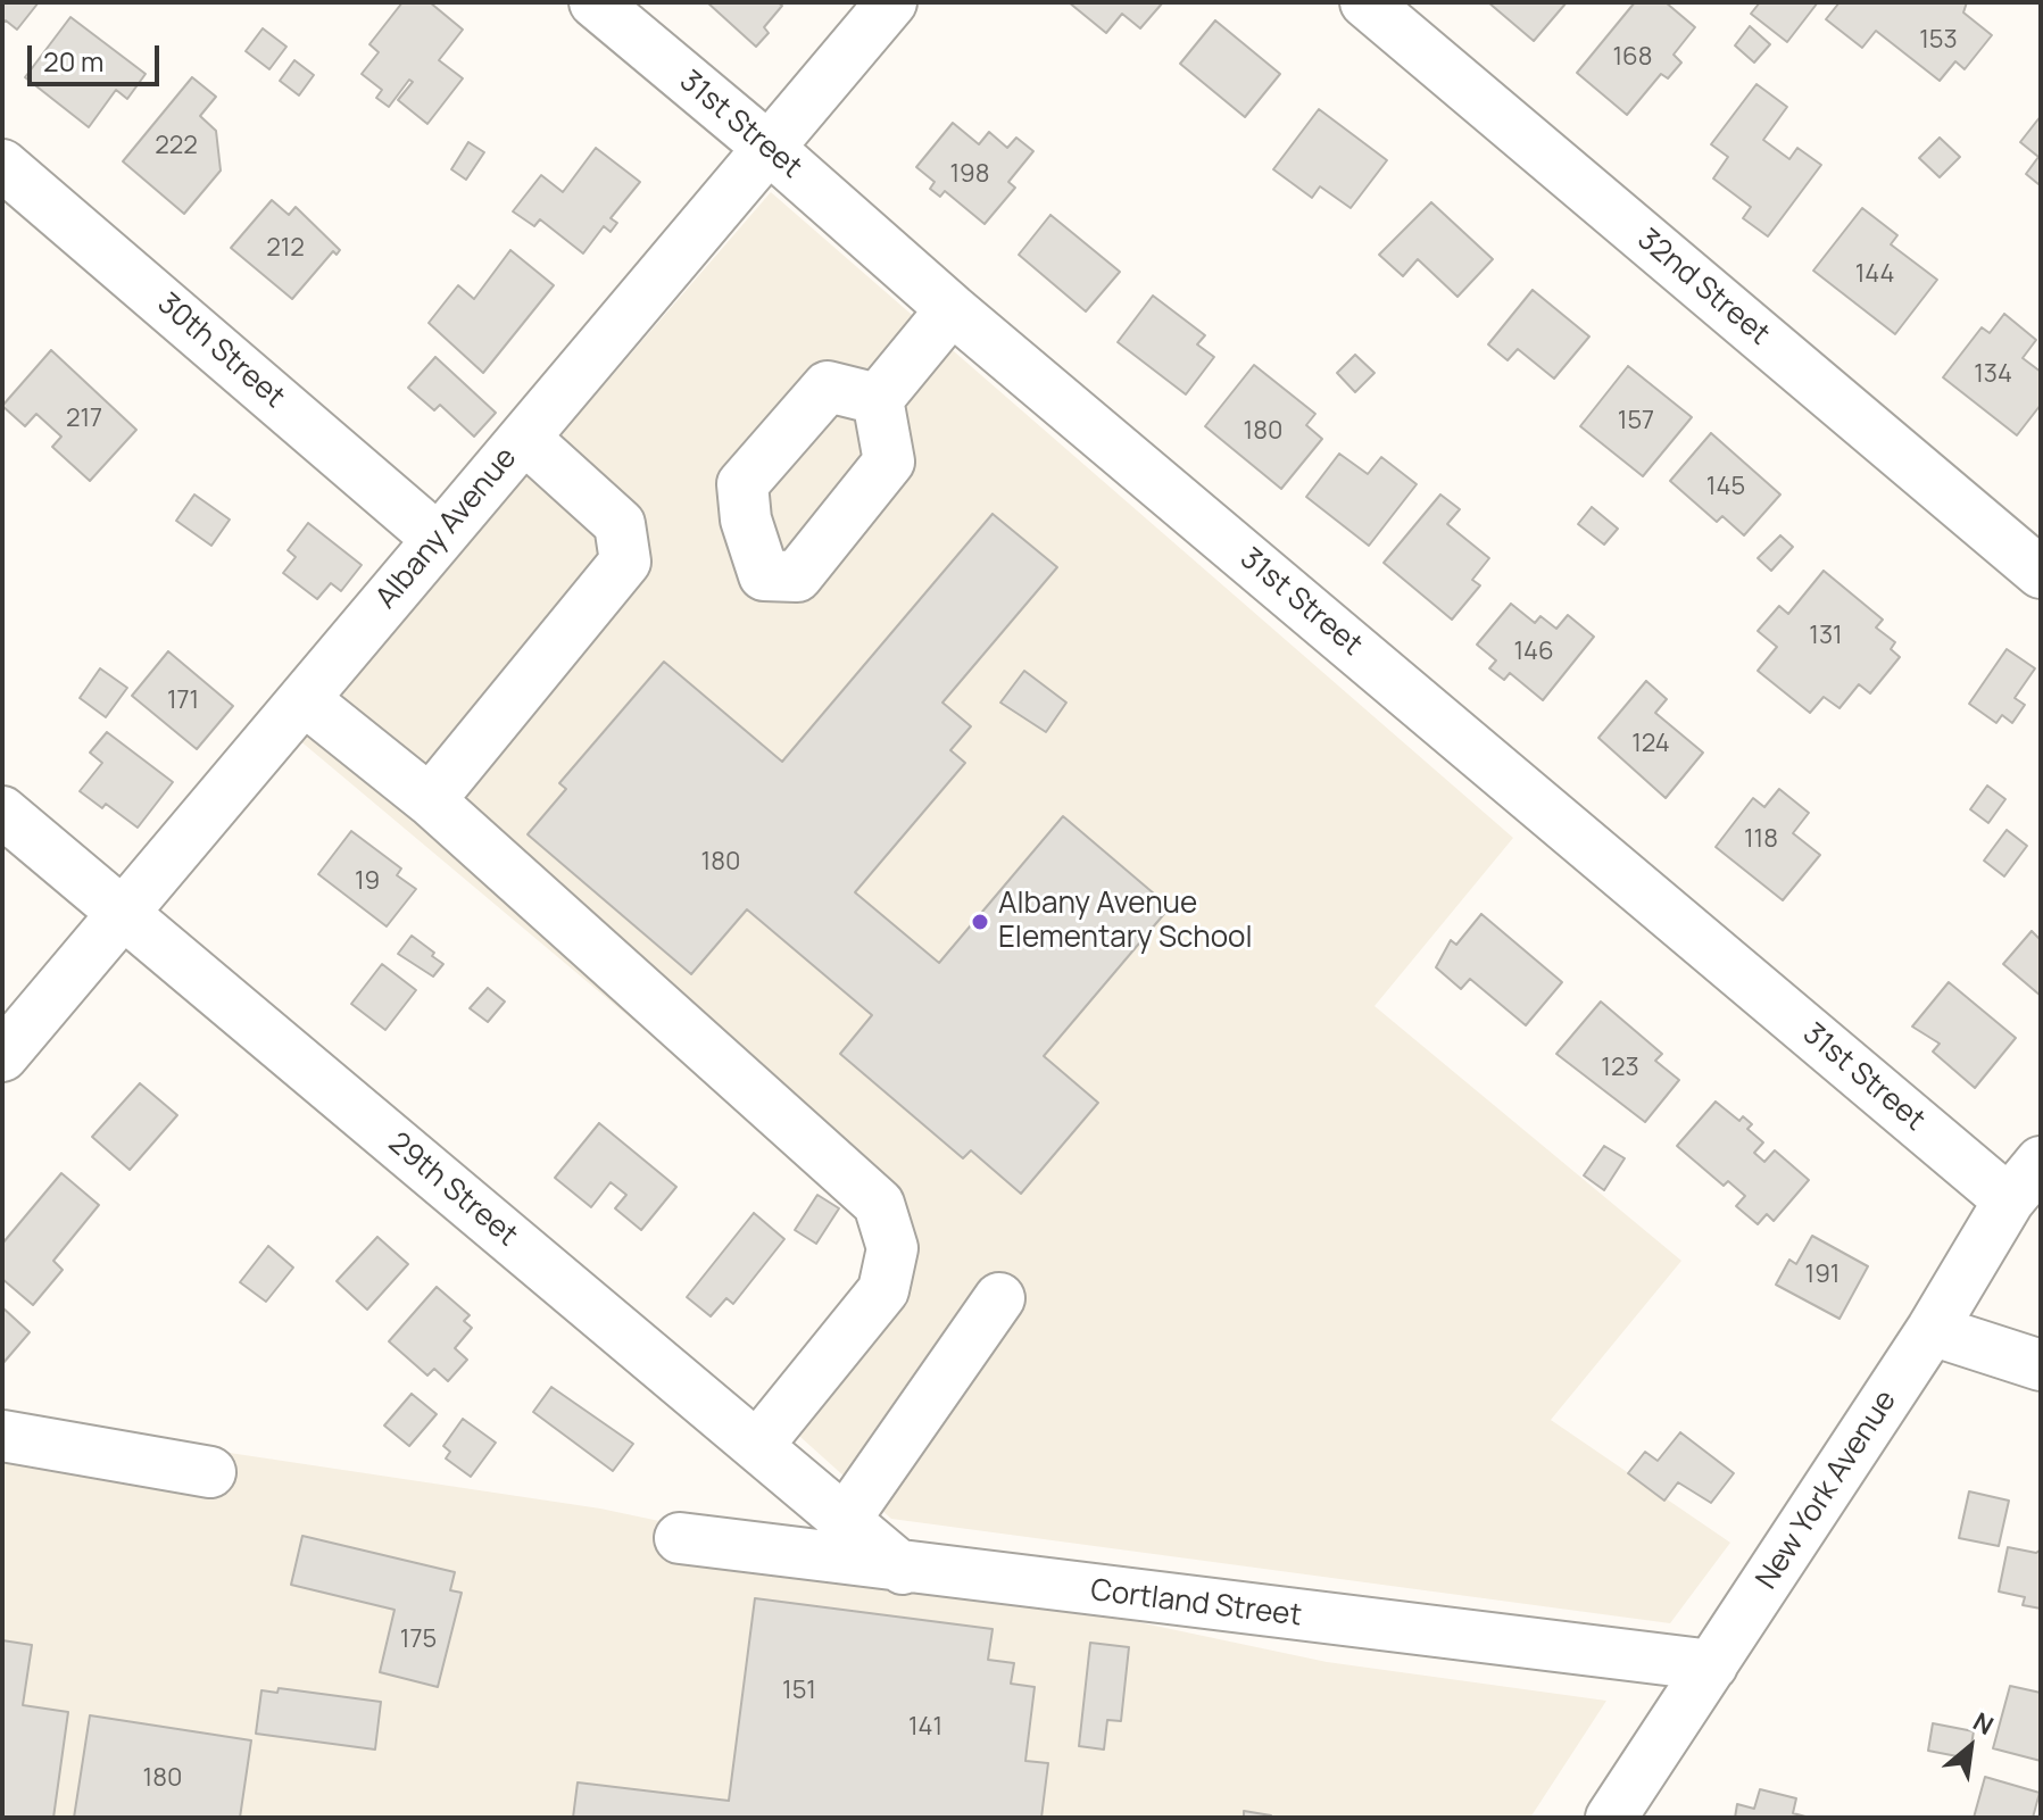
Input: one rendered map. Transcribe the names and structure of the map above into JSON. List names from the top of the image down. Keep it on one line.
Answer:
{"streets":{"street":["31st Street","32nd Street","30th Street","Albany Avenue","29th Street","New York Avenue","Cortland Street"]},"crossings":[["31st Street","Albany Avenue"],["31st Street","New York Avenue"],["30th Street","Albany Avenue"],["Albany Avenue","29th Street"],["29th Street","Cortland Street"],["New York Avenue","Cortland Street"]],"places":["Albany Avenue Elementary School"],"house_numbers":["153","168","222","198","212","144","134","217","157","180","145","131","146","171","124","118","180","19","123","191","175","151","141","180"],"scale_bar":"20 m","north":"top right"}
